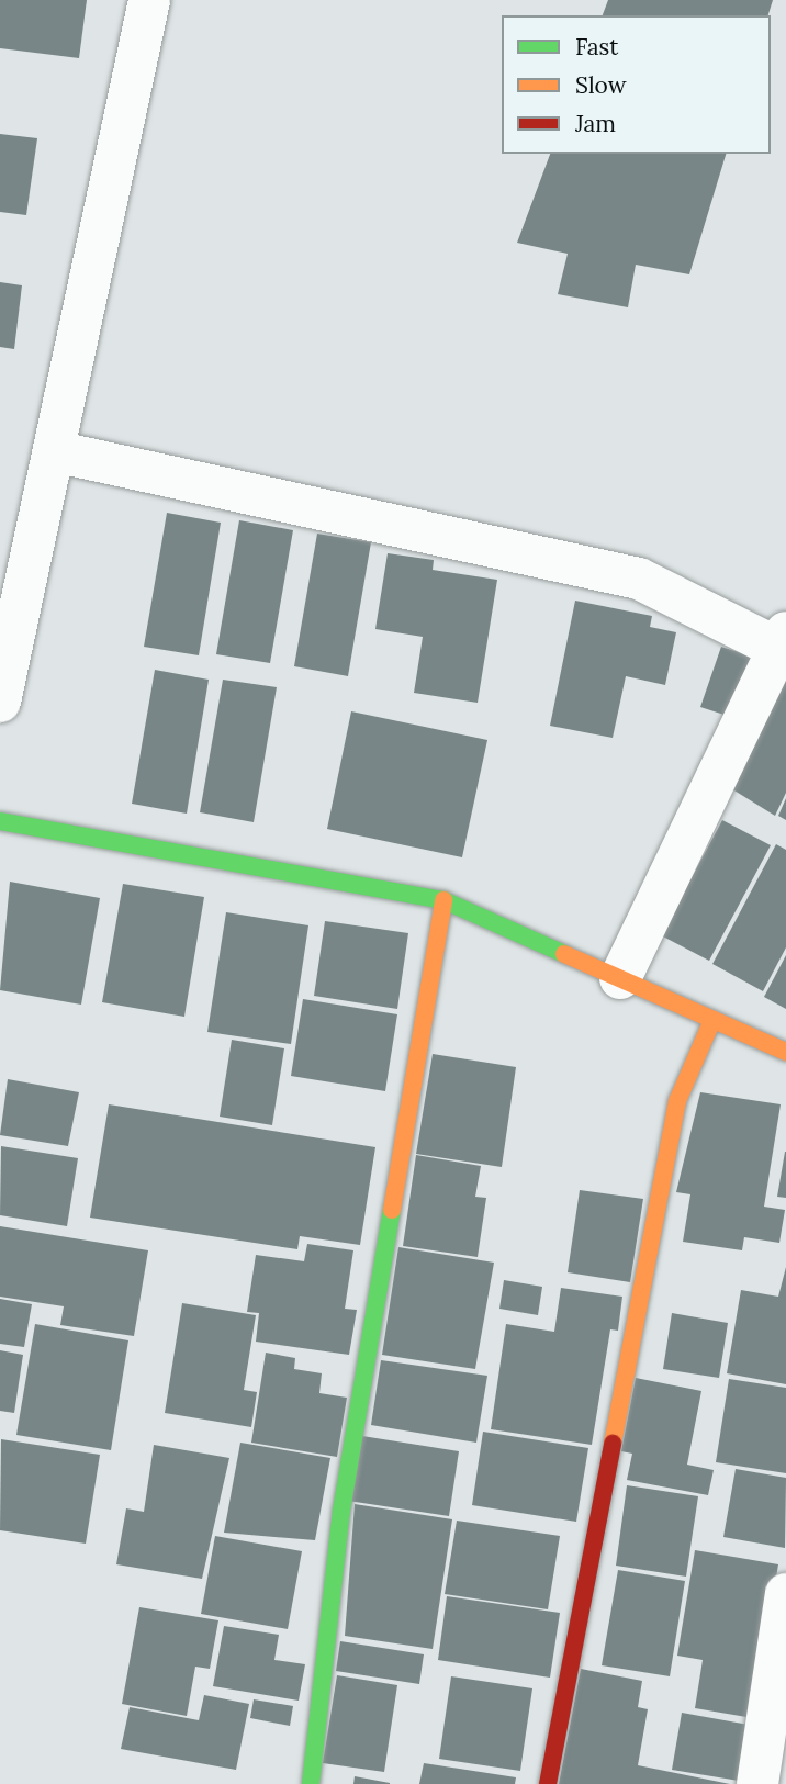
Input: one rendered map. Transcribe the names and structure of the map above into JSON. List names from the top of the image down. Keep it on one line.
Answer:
{"legend":["Fast","Slow","Jam"]}
